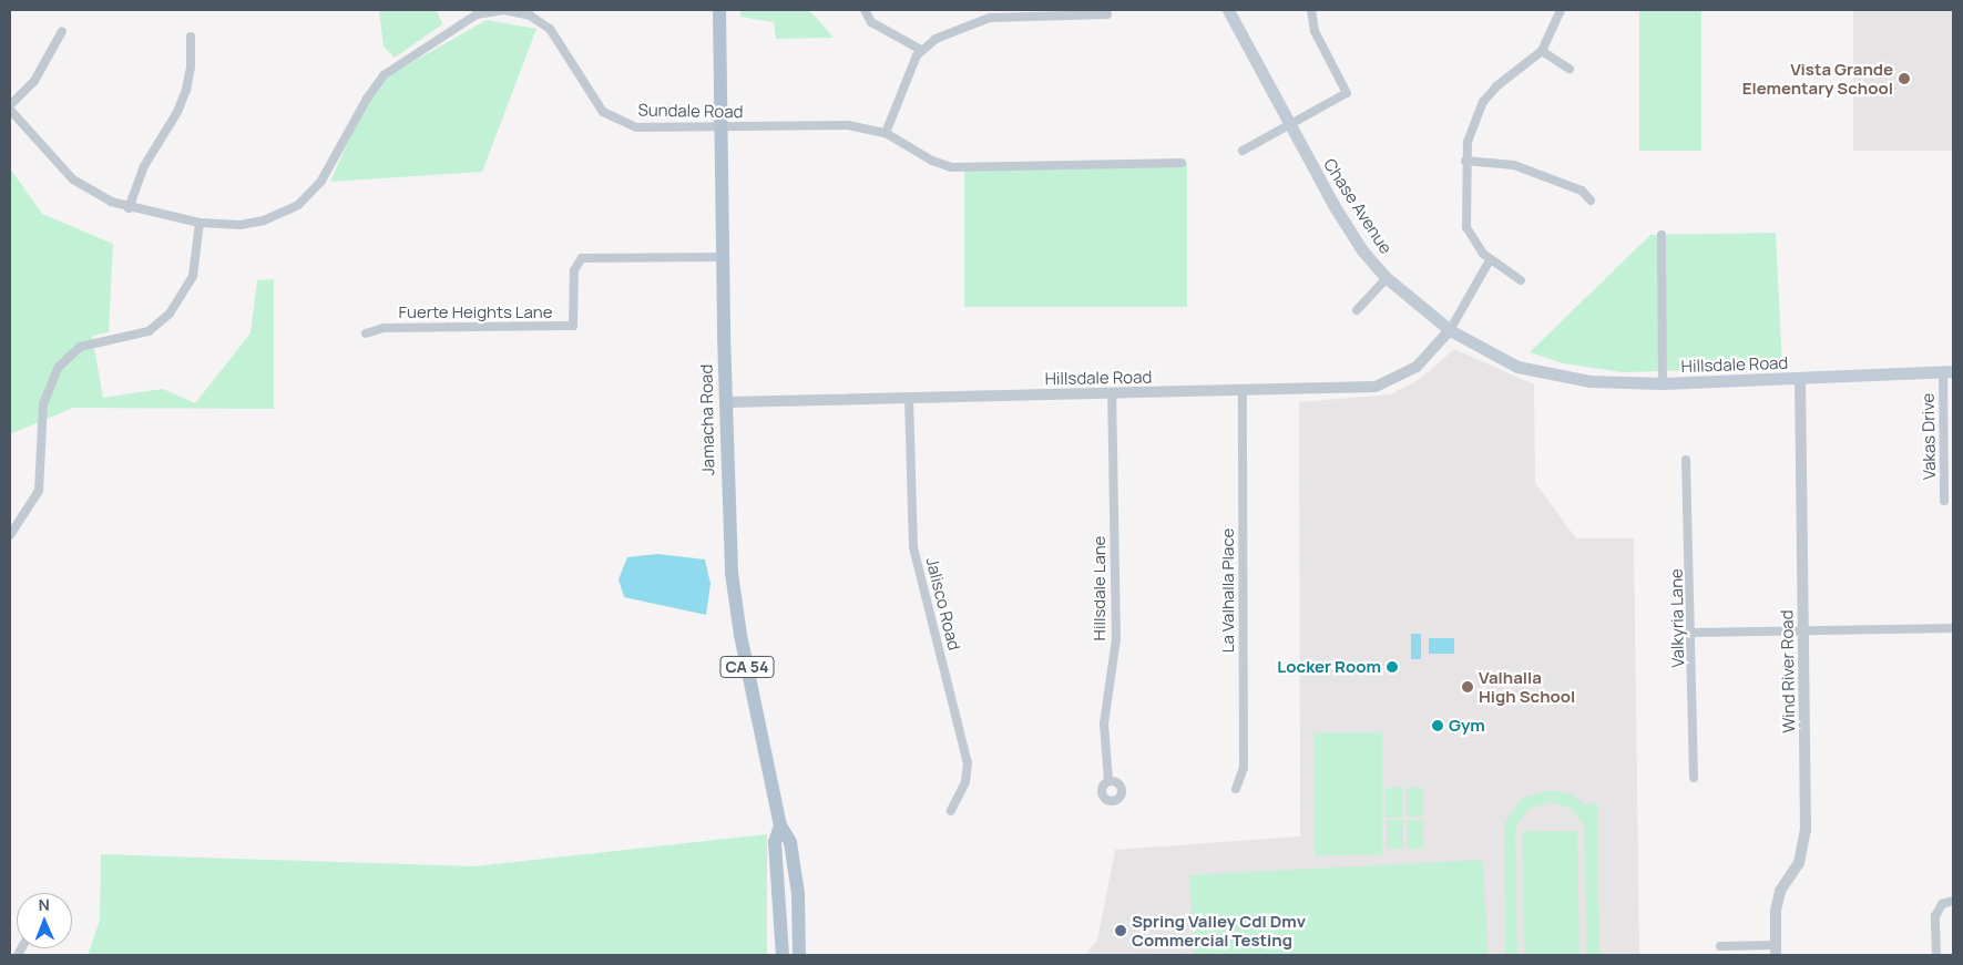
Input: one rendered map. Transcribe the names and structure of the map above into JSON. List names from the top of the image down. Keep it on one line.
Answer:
{"streets":{"main road":["Chase Avenue","Hillsdale Road","Jamacha Road","CA 54"],"street":["Sundale Road","Fuerte Heights Lane","Vakas Drive","Hillsdale Lane","La Valhalla Place","Jalisco Road","Valkyria Lane","Wind River Road"]},"crossings":[["Sundale Road","Jamacha Road"],["Chase Avenue","Hillsdale Road"],["Fuerte Heights Lane","Jamacha Road"],["Hillsdale Road","Jamacha Road"],["Hillsdale Road","Vakas Drive"],["Hillsdale Road","Hillsdale Lane"],["Hillsdale Road","La Valhalla Place"],["Hillsdale Road","Jalisco Road"],["Hillsdale Road","Wind River Road"]],"places":["Vista Grande Elementary School","Locker Room","Valhalla High School","Gym","Spring Valley Cdl Dmv Commercial Testing"],"north":"top"}
